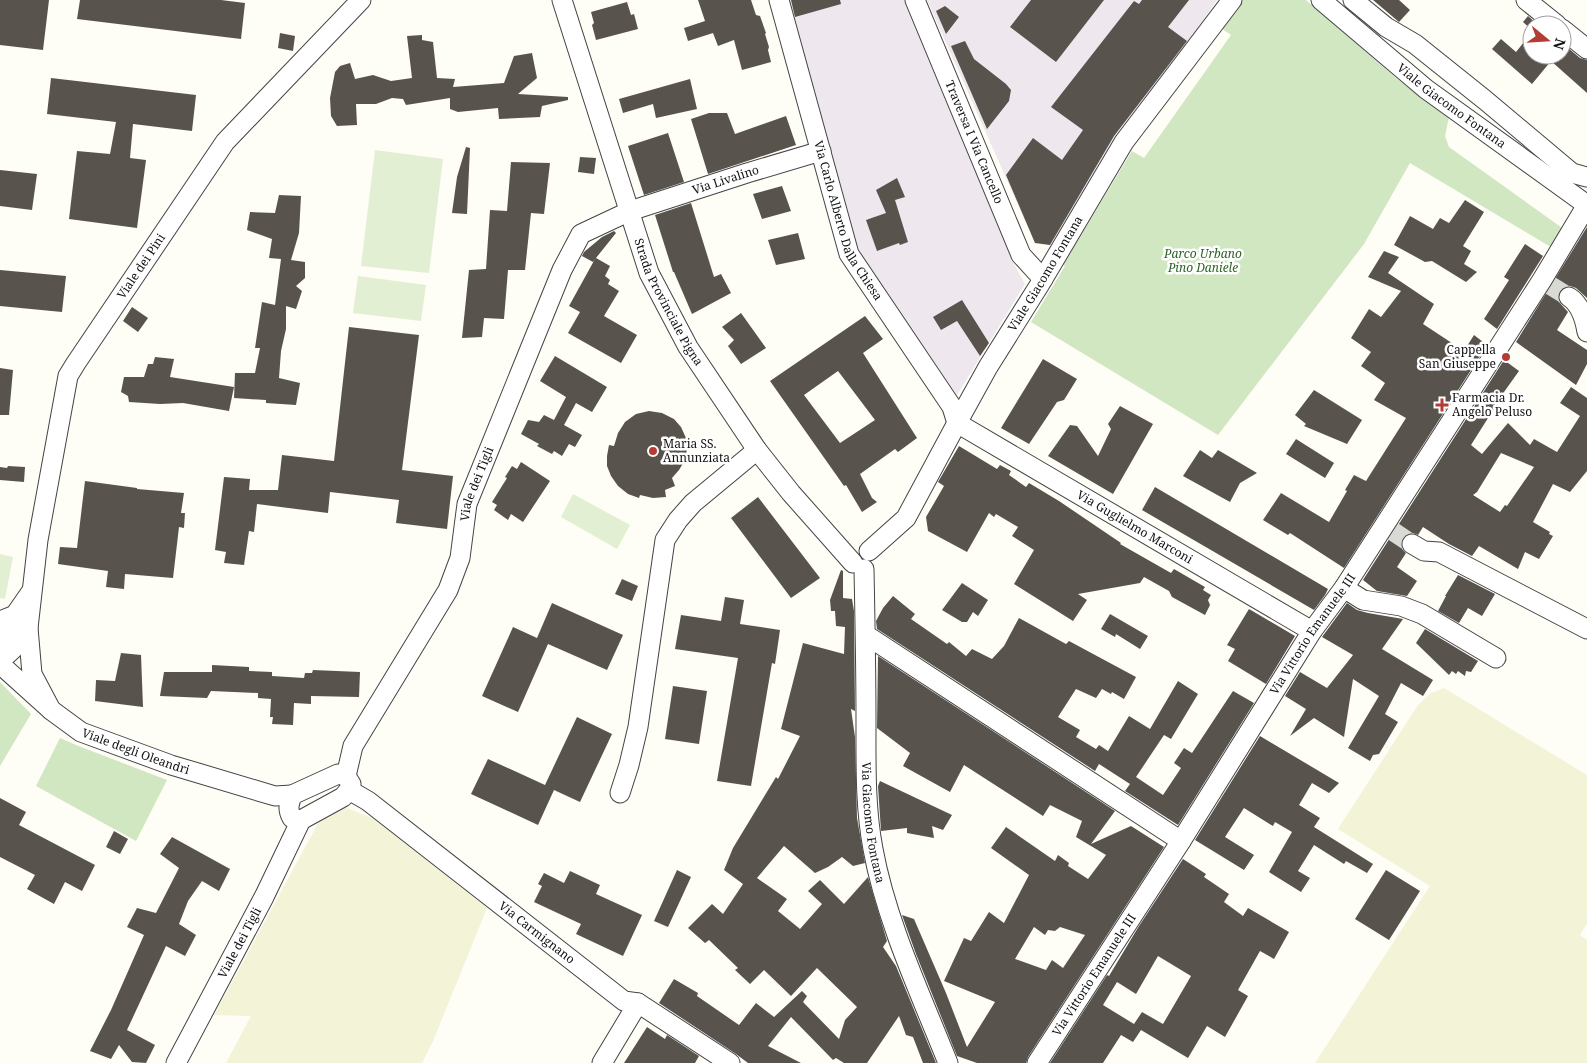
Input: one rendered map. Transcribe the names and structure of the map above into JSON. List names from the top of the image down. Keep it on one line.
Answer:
{"streets":{"street":["Viale Giacomo Fontana","Traversa I Via Cancello","Via Livalino","Via Carlo Alberto Dalla Chiesa","Viale dei Pini","Strada Provinciale Pigna","Viale dei Tigli","Via Guglielmo Marconi","Via Vittorio Emanuele III","Viale degli Oleandri","Via Giacomo Fontana","Via Carmignano"]},"crossings":[["Viale Giacomo Fontana","Traversa I Via Cancello"],["Viale Giacomo Fontana","Via Carlo Alberto Dalla Chiesa"],["Viale Giacomo Fontana","Strada Provinciale Pigna"],["Viale Giacomo Fontana","Via Guglielmo Marconi"],["Viale Giacomo Fontana","Via Vittorio Emanuele III"],["Viale Giacomo Fontana","Via Giacomo Fontana"],["Via Livalino","Via Carlo Alberto Dalla Chiesa"],["Via Livalino","Strada Provinciale Pigna"],["Via Livalino","Viale dei Tigli"],["Via Carlo Alberto Dalla Chiesa","Via Guglielmo Marconi"],["Viale dei Pini","Viale degli Oleandri"],["Strada Provinciale Pigna","Viale dei Tigli"],["Strada Provinciale Pigna","Via Giacomo Fontana"],["Viale dei Tigli","Via Carmignano"],["Via Guglielmo Marconi","Via Vittorio Emanuele III"]],"parks":["Parco Urbano Pino Daniele"],"places":{"other":["Cappella San Giuseppe","Maria SS. Annunziata"],"health":["Farmacia Dr. Angelo Peluso"]},"north":"right"}
